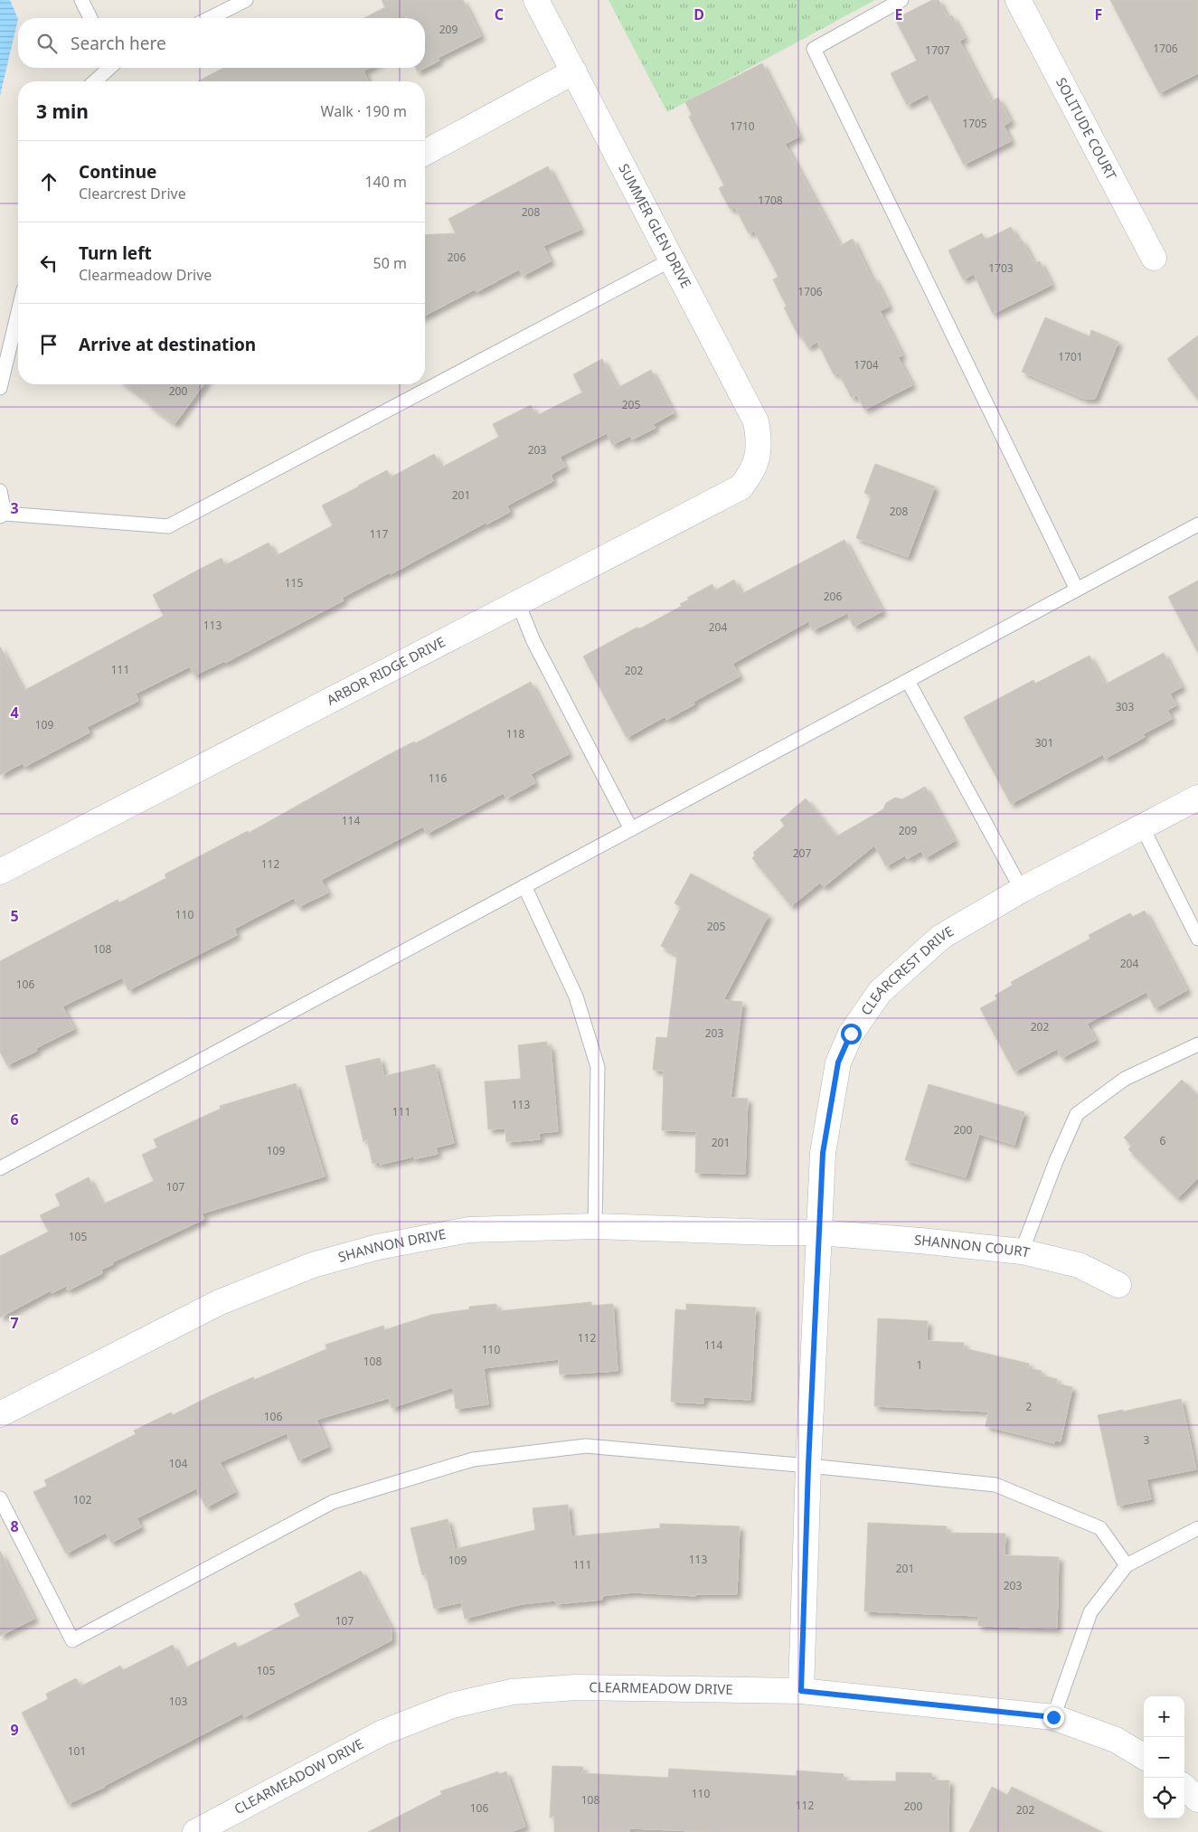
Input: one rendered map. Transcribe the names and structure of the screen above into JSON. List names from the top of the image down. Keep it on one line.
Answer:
{"streets":{"street":["SOLITUDE COURT","SUMMER GLEN DRIVE","ARBOR RIDGE DRIVE","CLEARCREST DRIVE","SHANNON DRIVE","SHANNON COURT","CLEARMEADOW DRIVE"]},"crossings":[["SUMMER GLEN DRIVE","ARBOR RIDGE DRIVE"],["CLEARCREST DRIVE","SHANNON DRIVE"],["CLEARCREST DRIVE","SHANNON COURT"],["CLEARCREST DRIVE","CLEARMEADOW DRIVE"],["SHANNON DRIVE","SHANNON COURT"]],"house_numbers":["209","1706","1707","1705","1710","1708","208","206","1703","1706","1701","1704","200","205","203","201","208","117","115","206","113","204","111","202","303","109","118","301","116","114","209","207","112","110","205","108","204","106","202","203","113","111","200","6","201","109","107","105","112","114","110","108","1","2","106","3","104","102","113","109","111","201","203","107","105","103","101","110","108","112","200","106","202"],"page":{"search":"Search here","heading":["3 min","Walk · 190 m"],"list":[["Continue","Clearcrest Drive","140 m"],["Turn left","Clearmeadow Drive","50 m"],"Arrive at destination"],"map_buttons":["+","−"]},"grid":{"columns":["C","D","E","F"],"rows":["3","4","5","6","7","8","9"]}}
